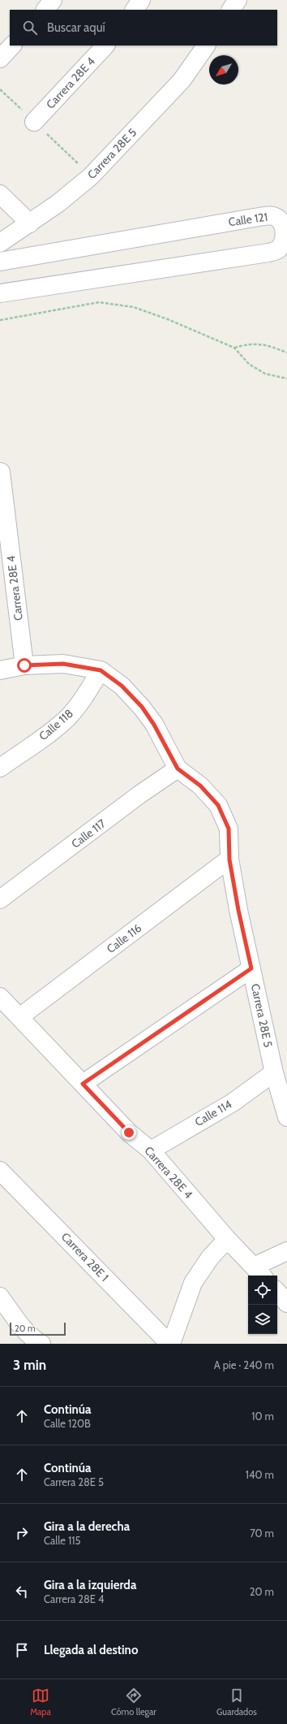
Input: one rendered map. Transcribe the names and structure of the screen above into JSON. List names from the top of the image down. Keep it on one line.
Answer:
{"streets":{"street":["Carrera 28E 4","Carrera 28E 5","Calle 121","Calle 118","Calle 117","Calle 116","Calle 114","Carrera 28E 1"]},"crossings":[["Carrera 28E 4","Carrera 28E 5"],["Carrera 28E 4","Calle 116"],["Carrera 28E 4","Calle 114"],["Carrera 28E 5","Calle 118"],["Carrera 28E 5","Calle 117"],["Carrera 28E 5","Calle 116"],["Carrera 28E 5","Calle 114"]],"scale_bar":"20 m","north":"bottom left","page":{"search":"Buscar aquí","scale":"20 m","heading":["3 min","A pie · 240 m"],"list":[["Continúa","Calle 120B","10 m"],["Continúa","Carrera 28E 5","140 m"],["Gira a la derecha","Calle 115","70 m"],["Gira a la izquierda","Carrera 28E 4","20 m"],"Llegada al destino"],"nav":["Mapa","Cómo llegar","Guardados"]}}
